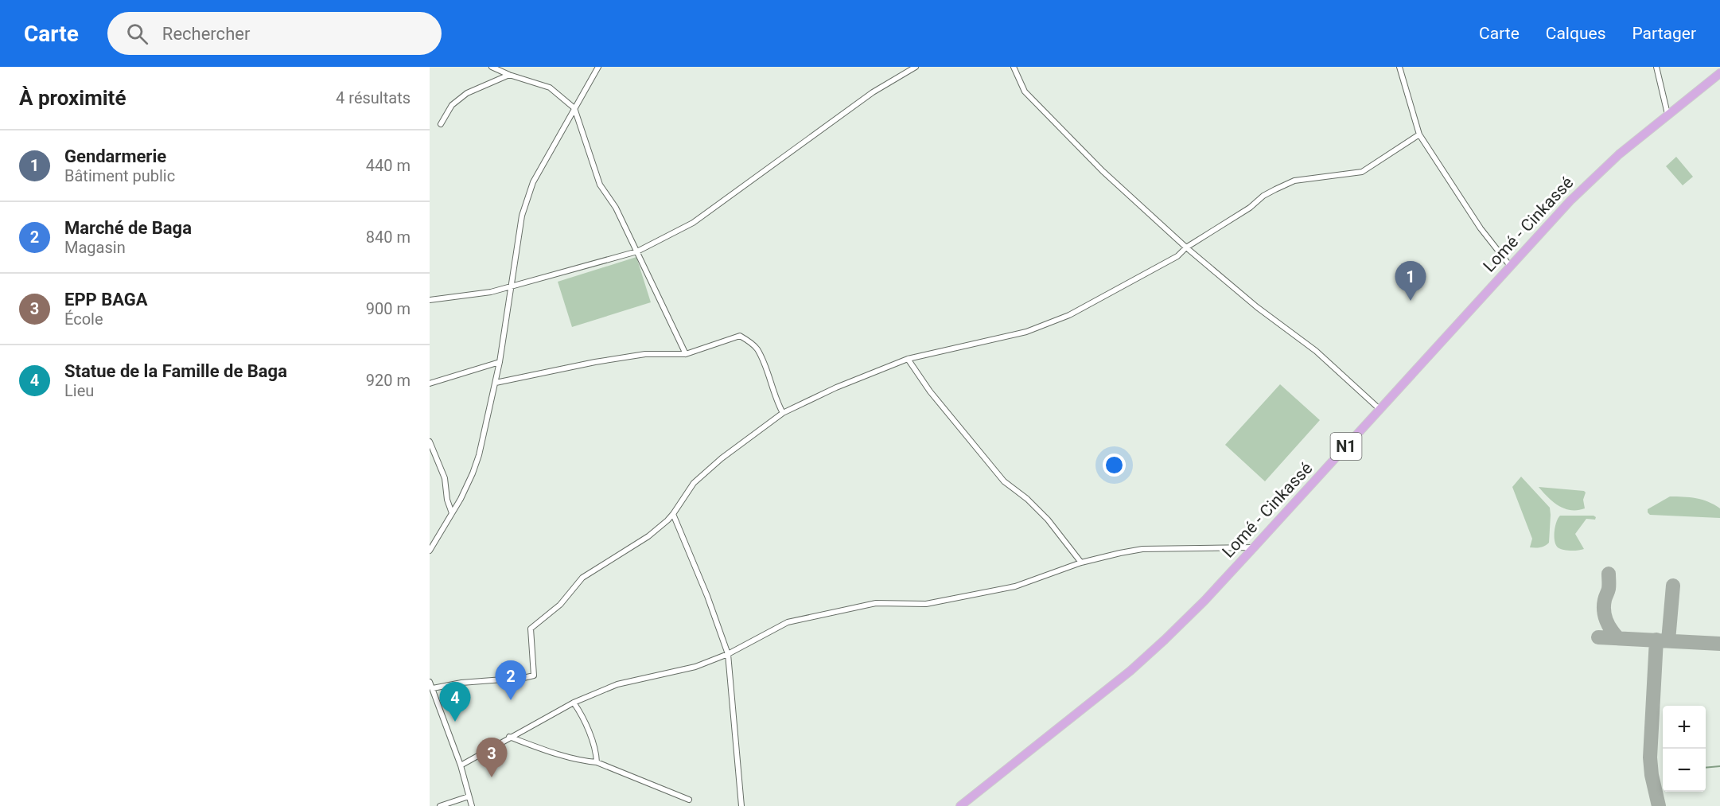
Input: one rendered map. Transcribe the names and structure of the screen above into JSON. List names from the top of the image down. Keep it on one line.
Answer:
{"streets":{"highway":["Lomé - Cinkassé","N1"]},"page":{"header":"Carte","search":"Rechercher","nav":["Carte","Calques","Partager"],"heading":["À proximité","4 résultats"],"list":[{"mark":"1","name":"Gendarmerie","note":"Bâtiment public","value":"440 m"},{"mark":"2","name":"Marché de Baga","note":"Magasin","value":"840 m"},{"mark":"3","name":"EPP BAGA","note":"École","value":"900 m"},{"mark":"4","name":"Statue de la Famille de Baga","note":"Lieu","value":"920 m"}],"pins":["1","2","4","3"],"map_buttons":["+","−"]}}
